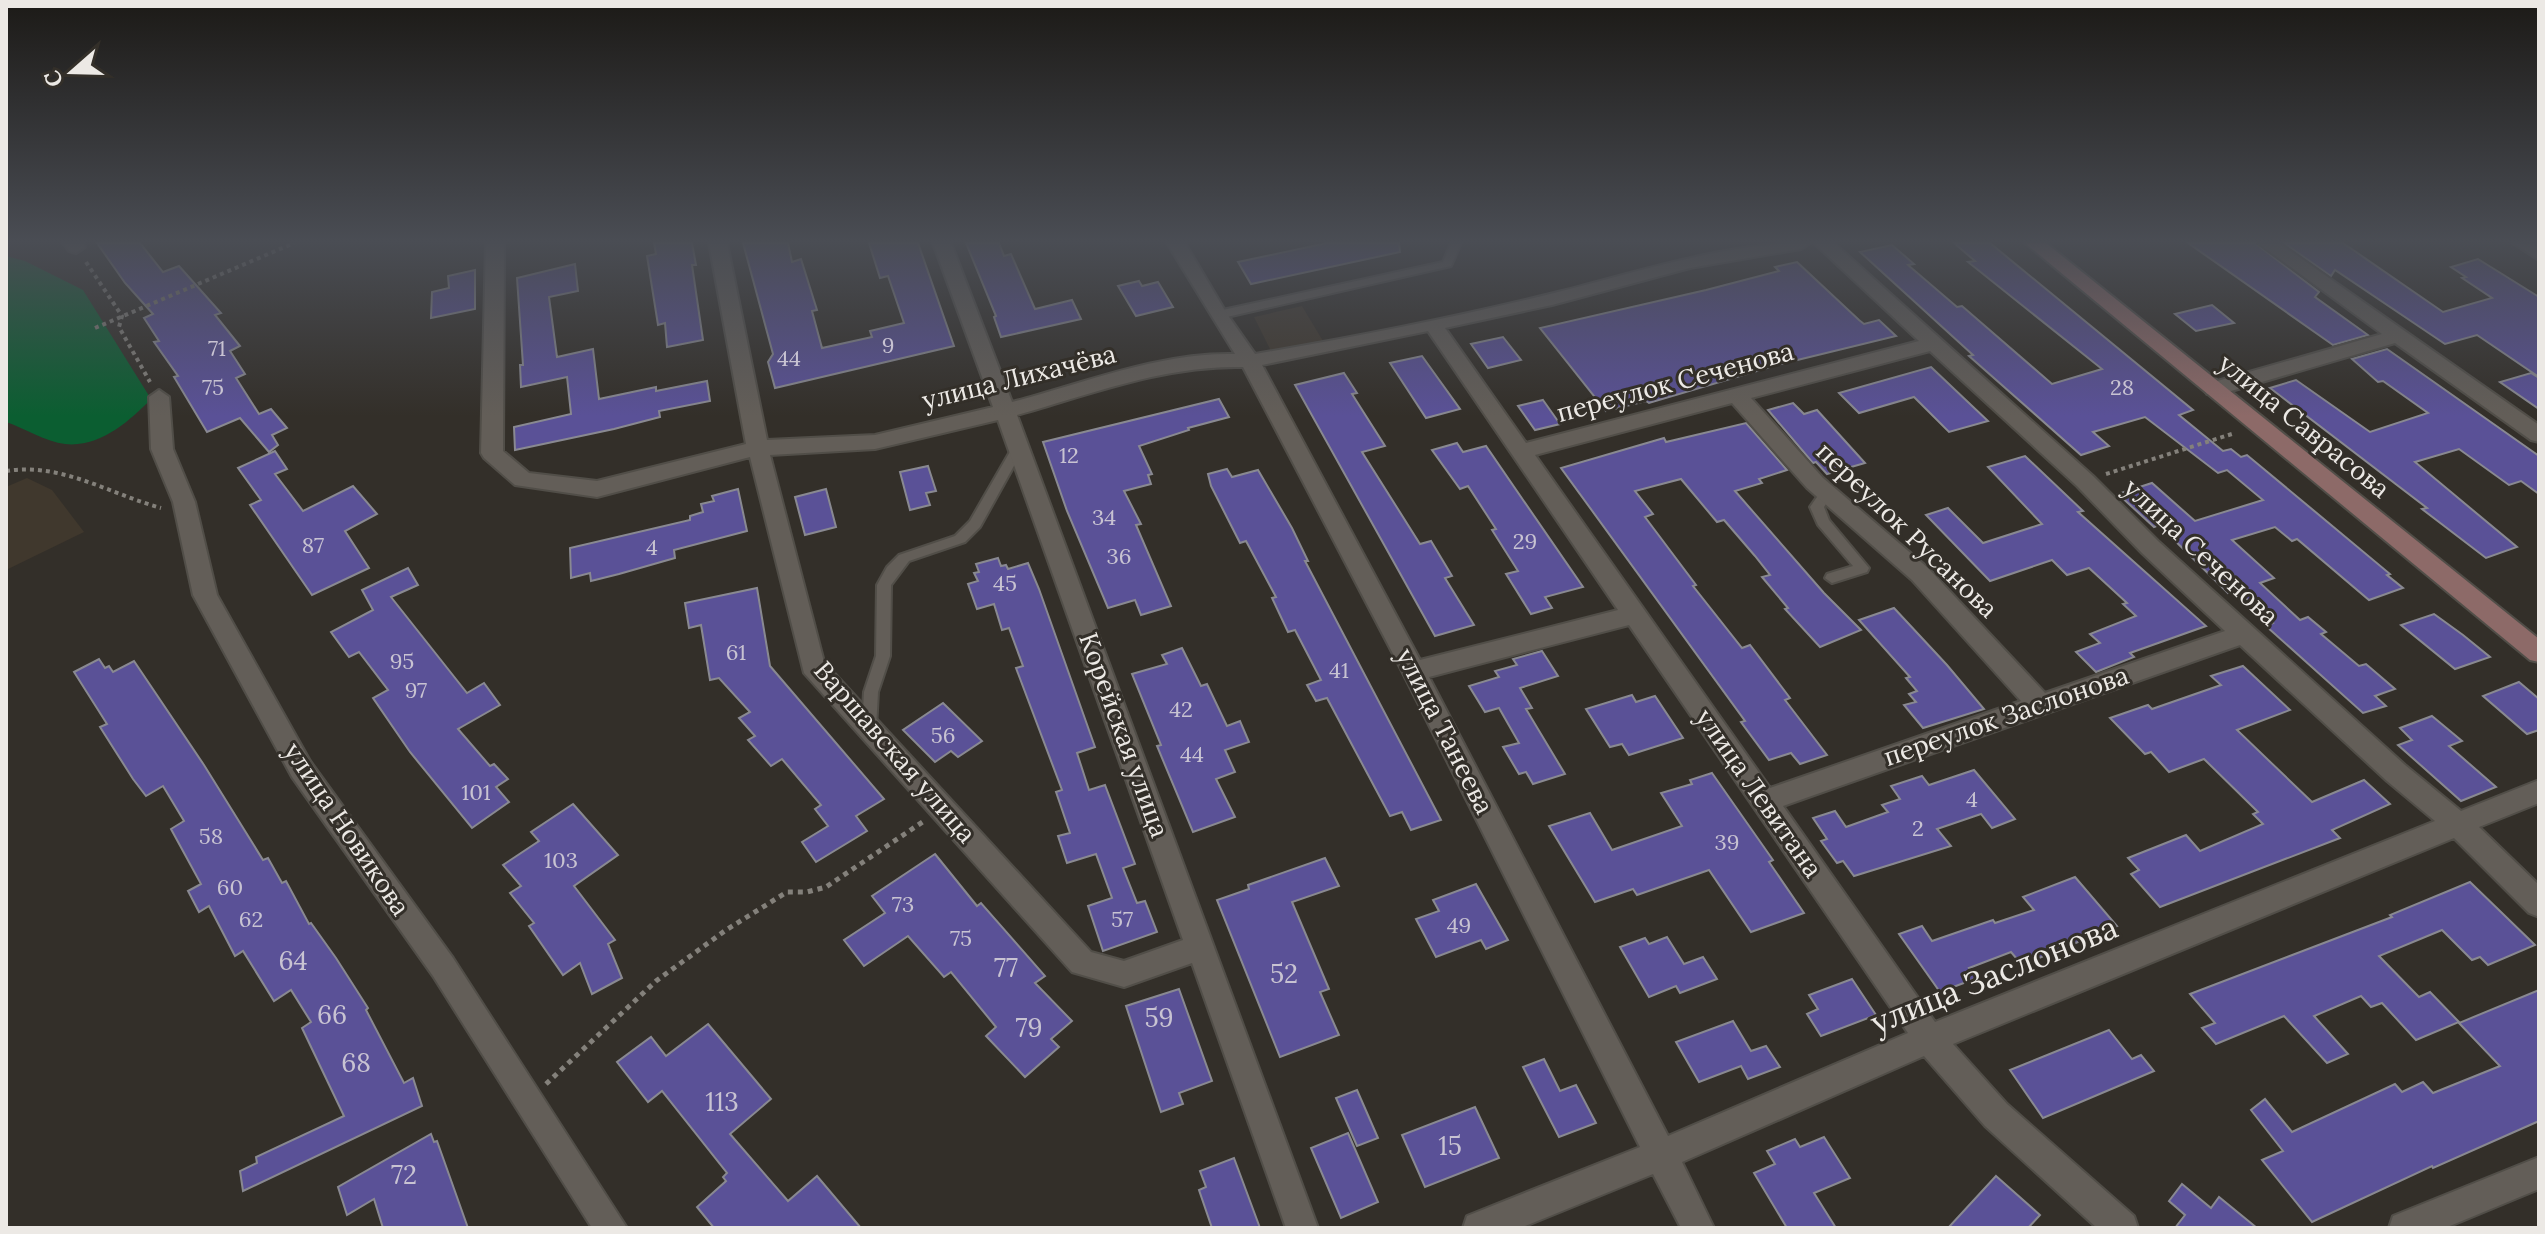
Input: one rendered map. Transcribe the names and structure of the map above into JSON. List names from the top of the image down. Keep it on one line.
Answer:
{"streets":{"street":["улица Лихачёва","переулок Сеченова","улица Саврасова","переулок Русанова","улица Сеченова","переулок Заслонова","улица Танеева","Корейская улица","Варшавская улица","улица Левитана","улица Новикова","улица Заслонова"]},"crossings":[["улица Лихачёва","улица Танеева"],["улица Лихачёва","Корейская улица"],["улица Лихачёва","Варшавская улица"],["улица Лихачёва","улица Левитана"],["переулок Сеченова","переулок Русанова"],["переулок Сеченова","улица Сеченова"],["переулок Сеченова","улица Левитана"],["переулок Русанова","переулок Заслонова"],["улица Сеченова","переулок Заслонова"],["улица Сеченова","улица Заслонова"],["переулок Заслонова","улица Левитана"],["улица Танеева","улица Заслонова"],["Корейская улица","Варшавская улица"],["улица Левитана","улица Заслонова"]],"house_numbers":["9","71","44","75","28","12","34","29","87","4","36","45","61","95","41","97","42","56","44","101","4","2","58","39","103","60","73","62","57","49","75","64","77","52","66","59","79","68","113","15","72"],"north":"left"}
